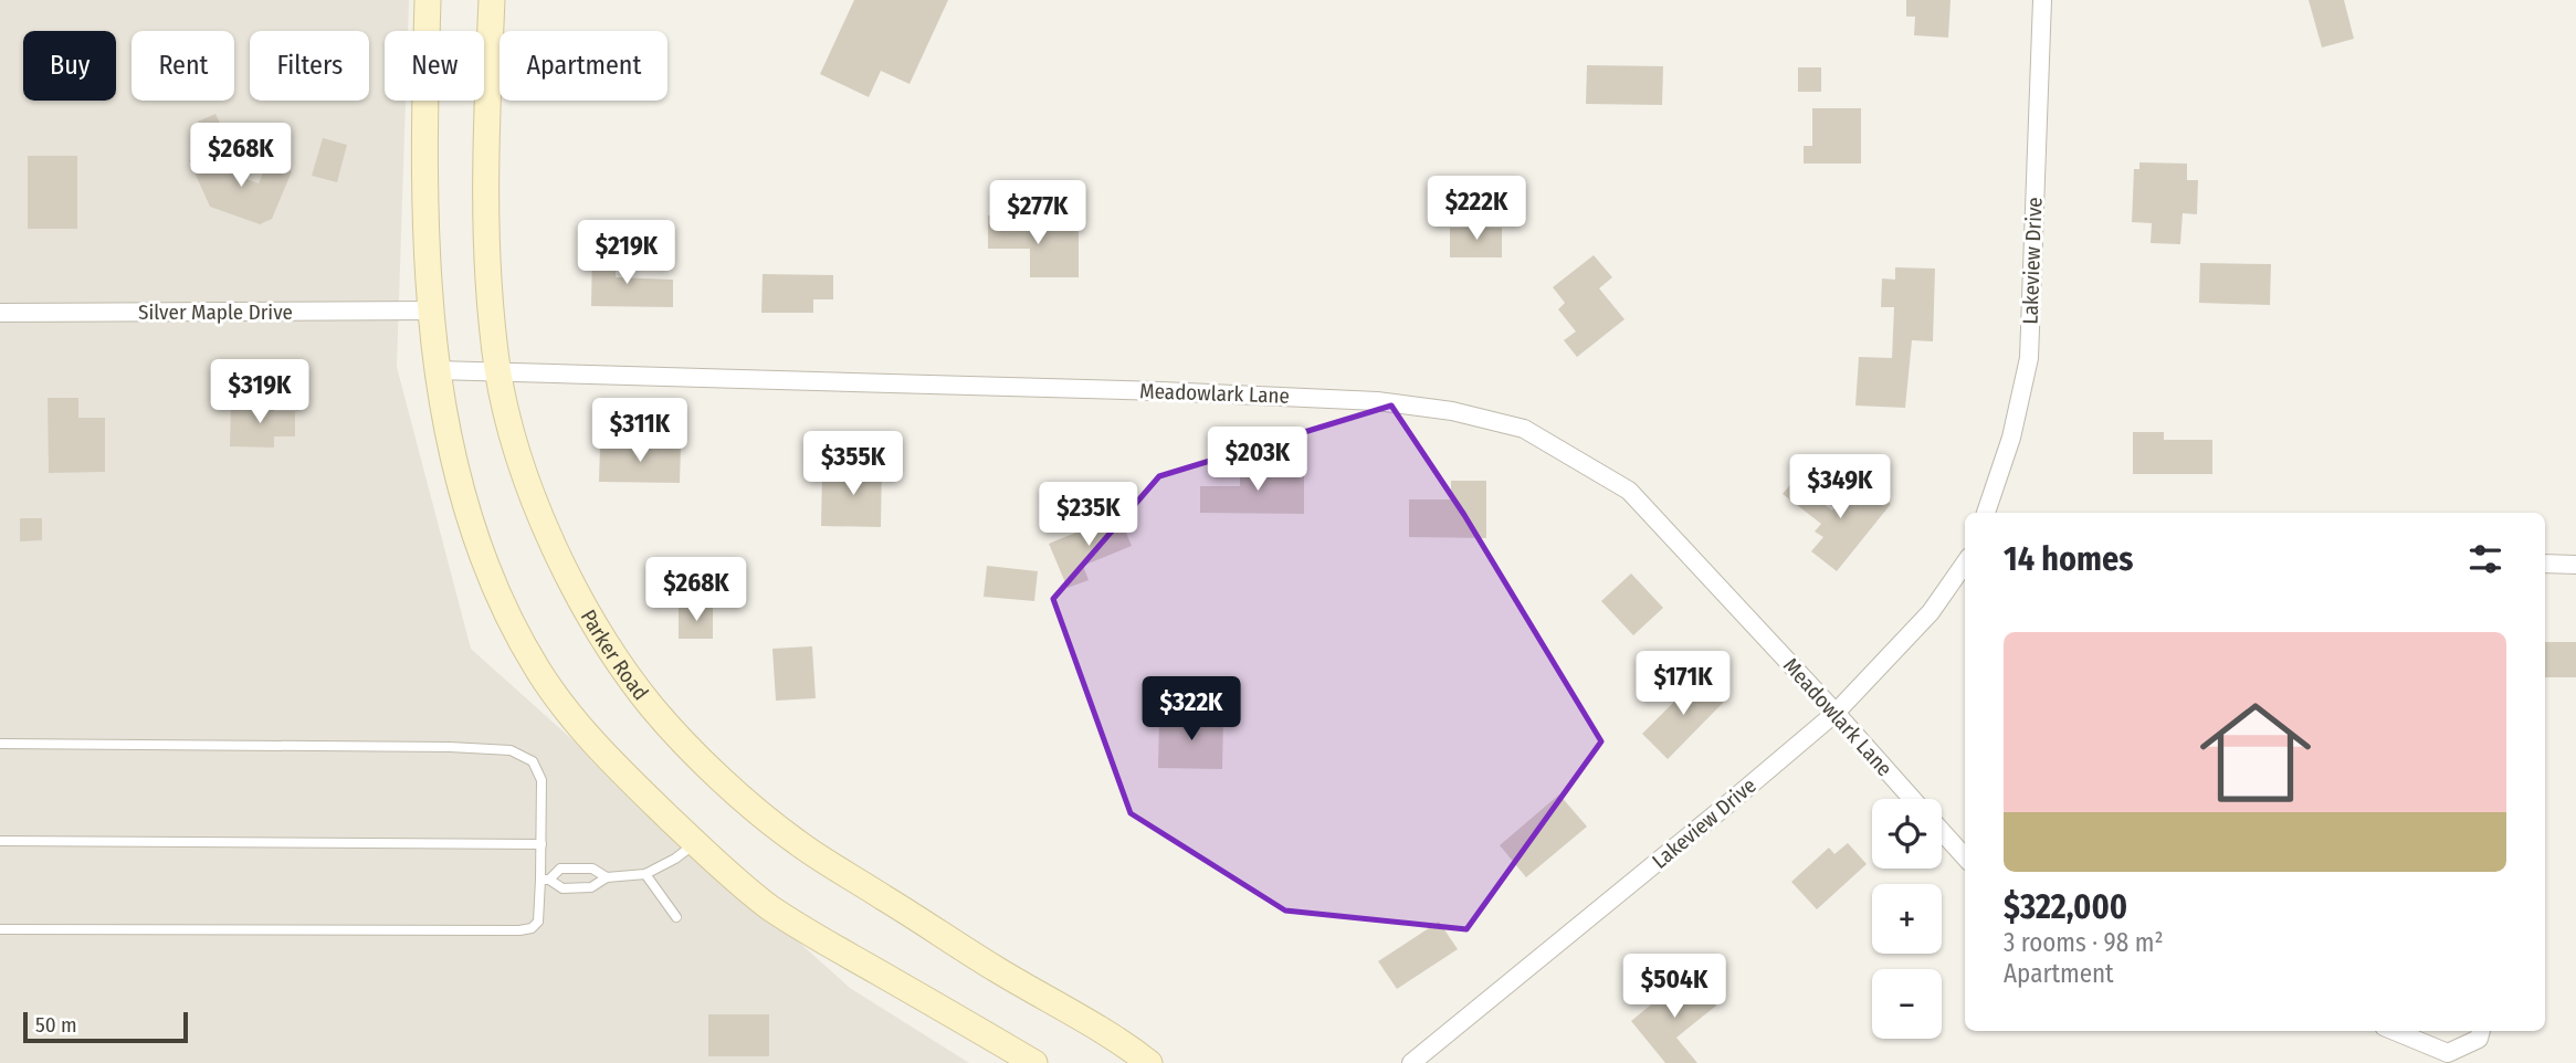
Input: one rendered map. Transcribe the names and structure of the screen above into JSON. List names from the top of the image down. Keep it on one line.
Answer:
{"streets":{"main road":["Parker Road"],"street":["Lakeview Drive","Silver Maple Drive","Meadowlark Lane"]},"crossings":[["Lakeview Drive","Meadowlark Lane"],["Meadowlark Lane","Parker Road"]],"scale_bar":"50 m","page":{"chip":["Buy","Rent","Filters","New","Apartment"],"price":["$268K","$222K","$277K","$219K","$319K","$311K","$203K","$355K","$349K","$235K","$268K","$171K","$322K","$504K"],"heading":"14 homes","list":[{"name":"$322,000","note":"3 rooms · 98 m² · Apartment"}],"map_buttons":["+","−"],"scale":"50 m"}}
